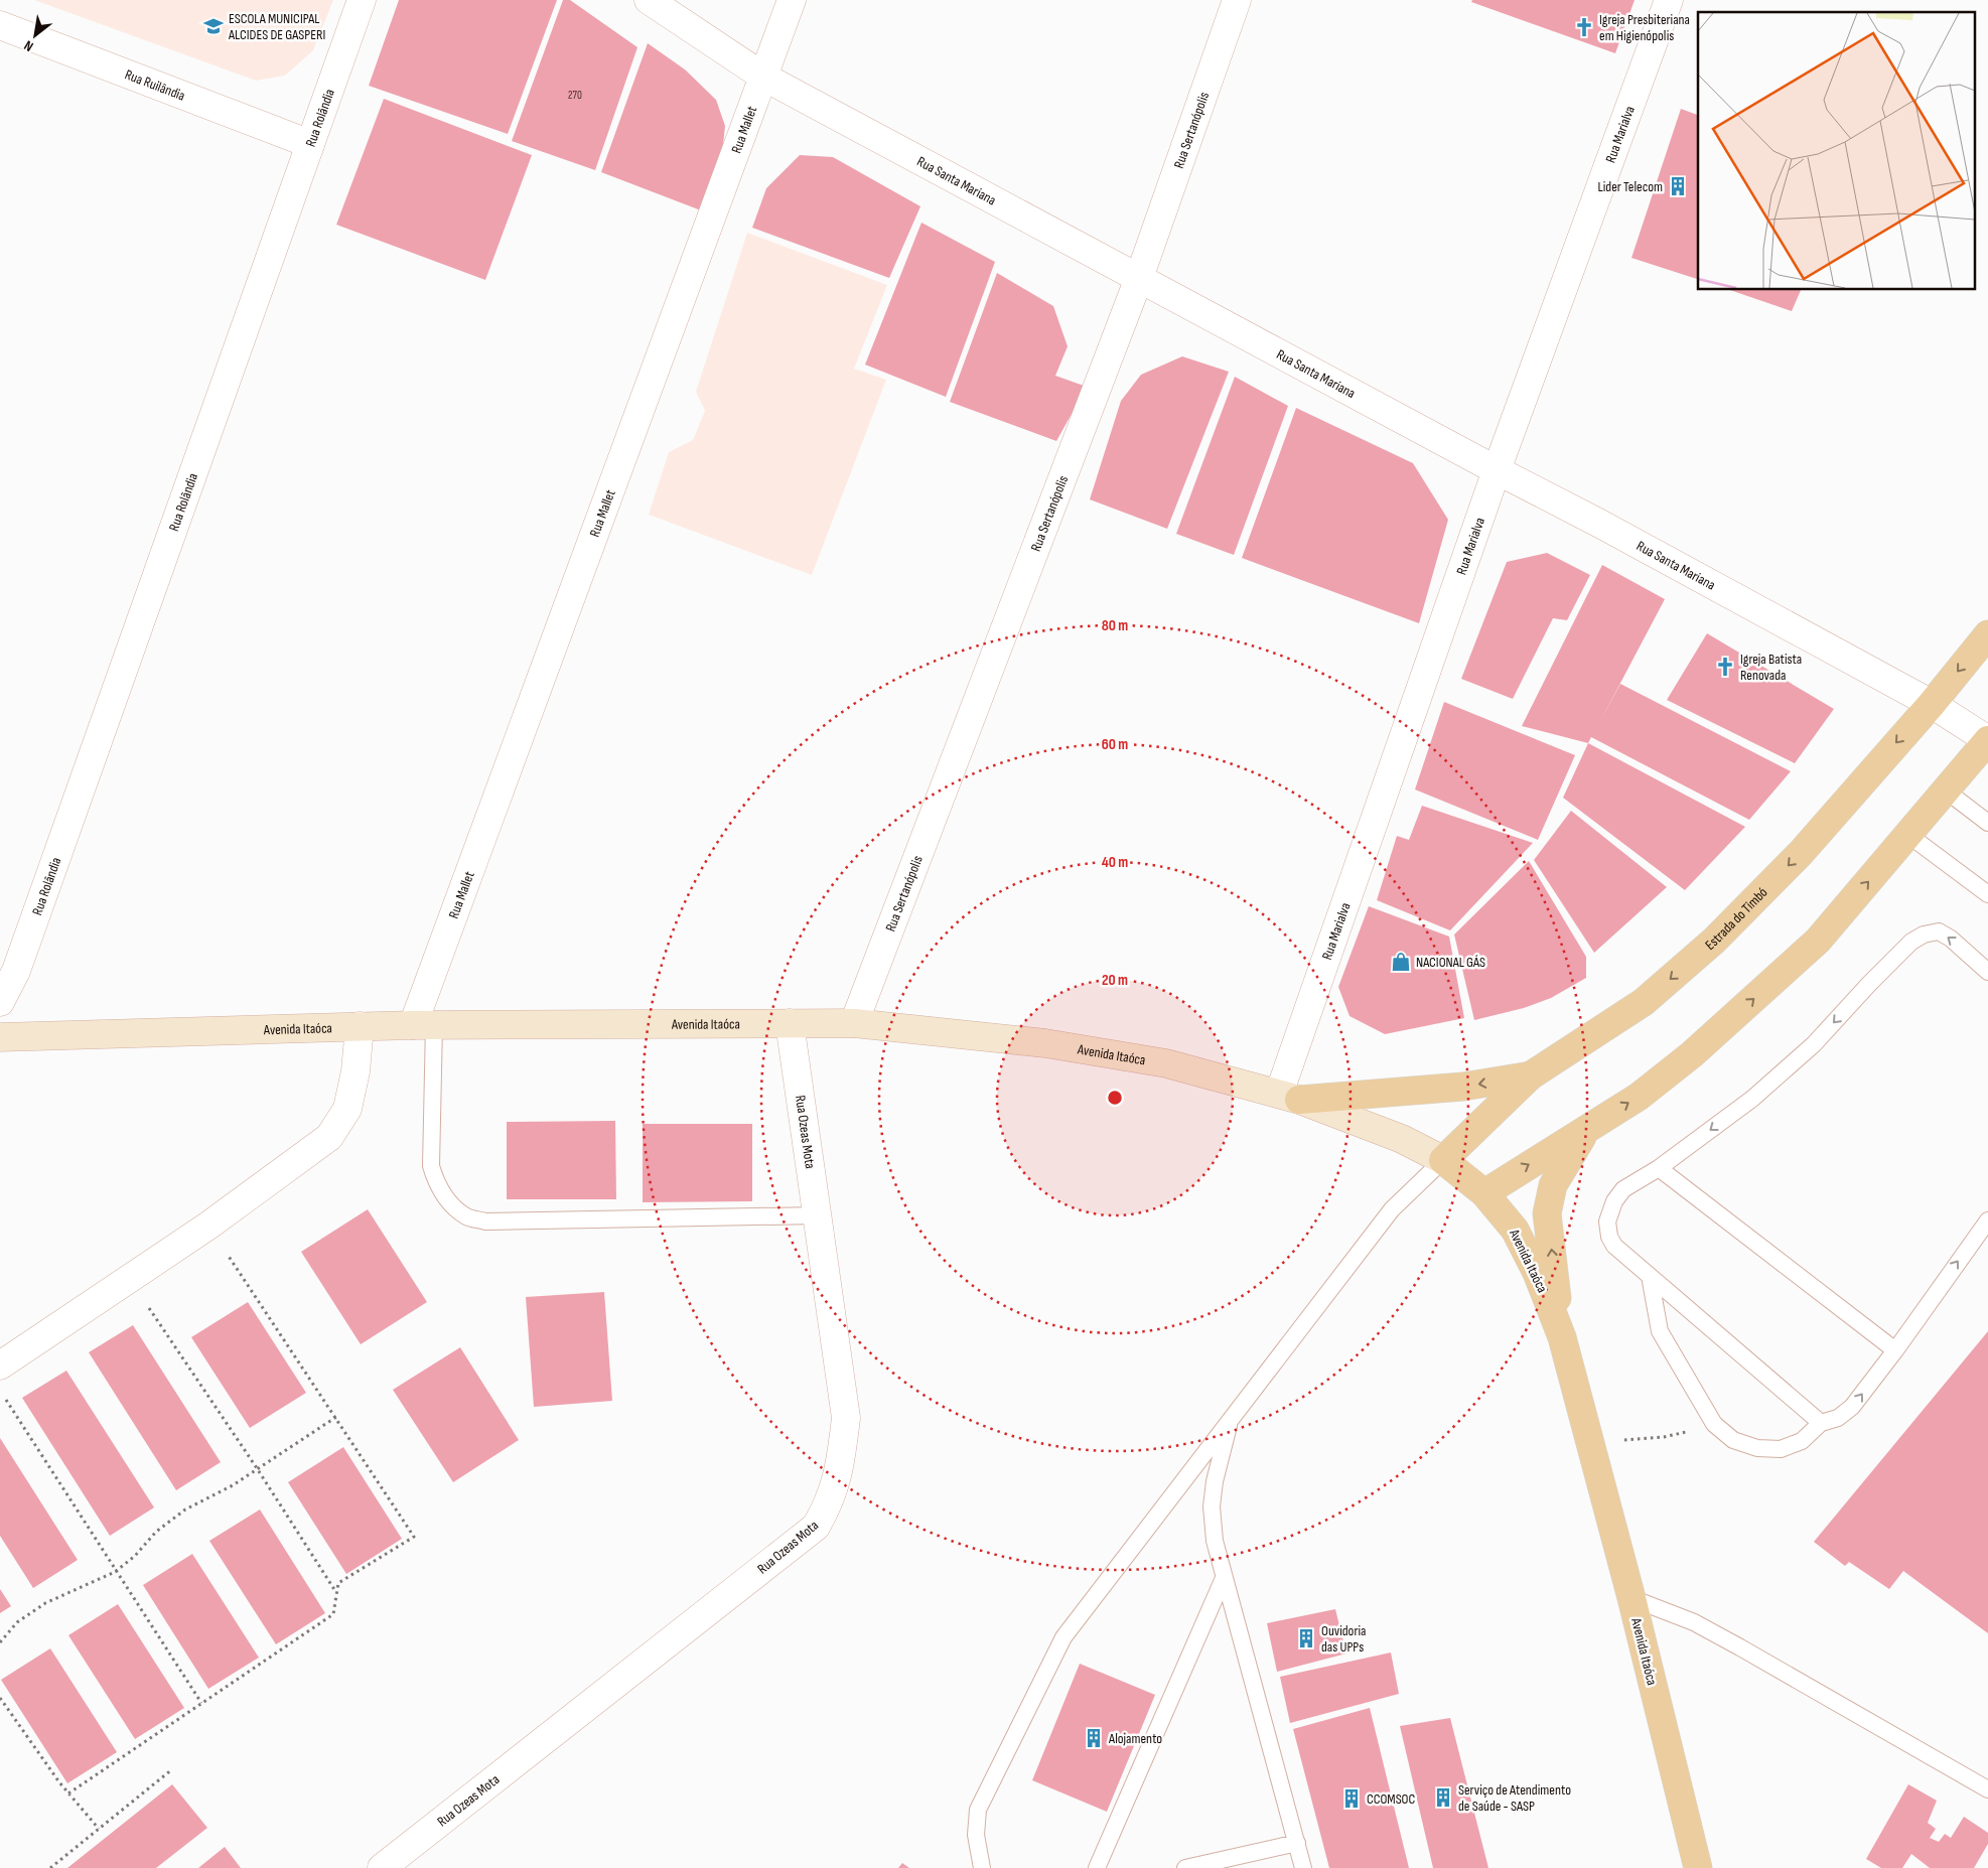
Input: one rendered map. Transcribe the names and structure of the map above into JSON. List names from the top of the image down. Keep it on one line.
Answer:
{"streets":{"main road":["Estrada do Timbó","Avenida Itaóca"],"street":["Rua Ruilândia","Rua Rolândia","Rua Mallet","Rua Sertanópolis","Rua Marialva","Rua Santa Mariana","Rua Ozeas Mota"]},"crossings":[["Rua Ruilândia","Rua Rolândia"],["Rua Mallet","Rua Santa Mariana"],["Rua Mallet","Avenida Itaóca"],["Rua Sertanópolis","Rua Santa Mariana"],["Rua Sertanópolis","Avenida Itaóca"],["Rua Marialva","Rua Santa Mariana"],["Rua Marialva","Avenida Itaóca"],["Rua Santa Mariana","Estrada do Timbó"],["Estrada do Timbó","Avenida Itaóca"],["Avenida Itaóca","Rua Ozeas Mota"]],"places":{"school or university":["ESCOLA MUNICIPAL ALCIDES DE GASPERI"],"church":["Igreja Presbiteriana em Higienópolis","Igreja Batista Renovada"],"building":["Lider Telecom","Ouvidoria das UPPs","Alojamento","Serviço de Atendimento de Saúde - SASP","CCOMSOC"],"shop":["NACIONAL GÁS"]},"house_numbers":["270"],"north":"bottom left","rings":["80 m","60 m","40 m","20 m"]}
